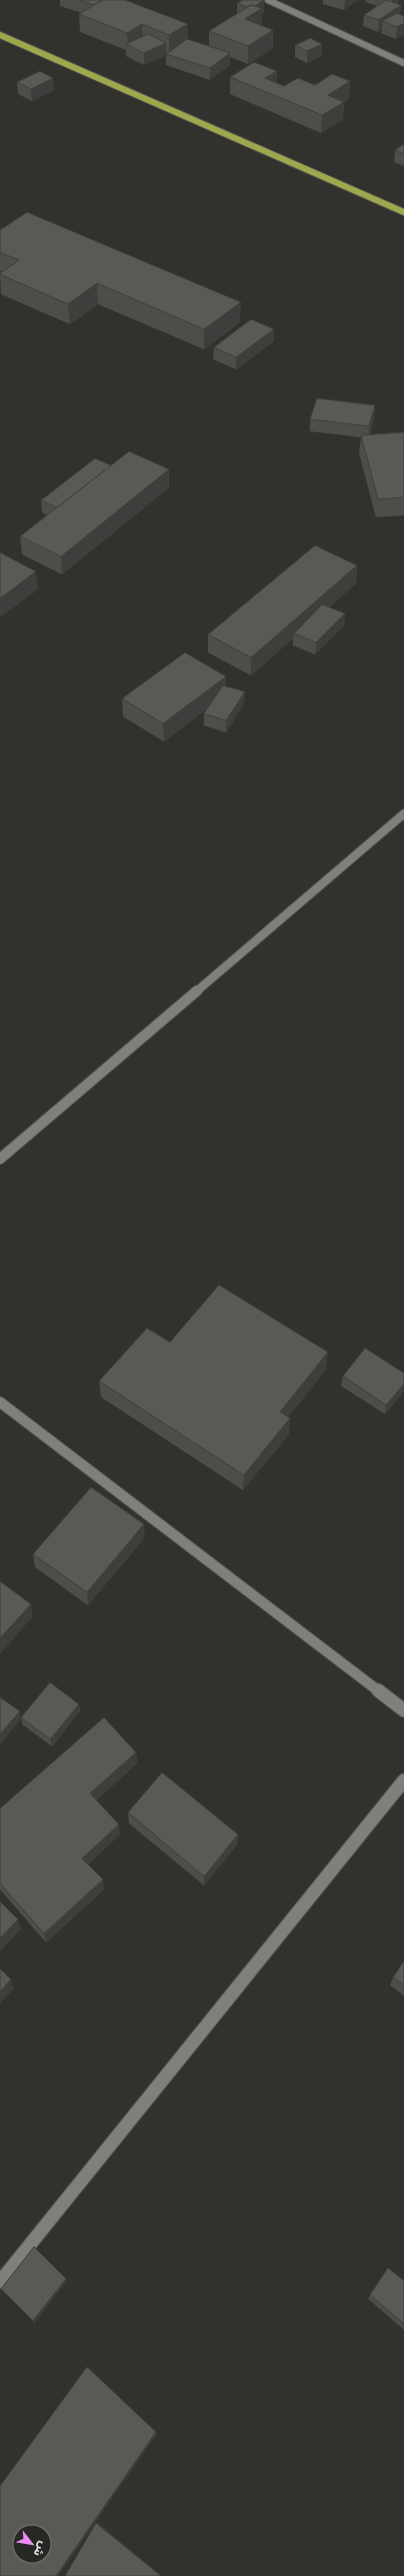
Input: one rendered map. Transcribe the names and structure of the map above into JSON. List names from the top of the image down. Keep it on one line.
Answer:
{"north":"bottom right"}
